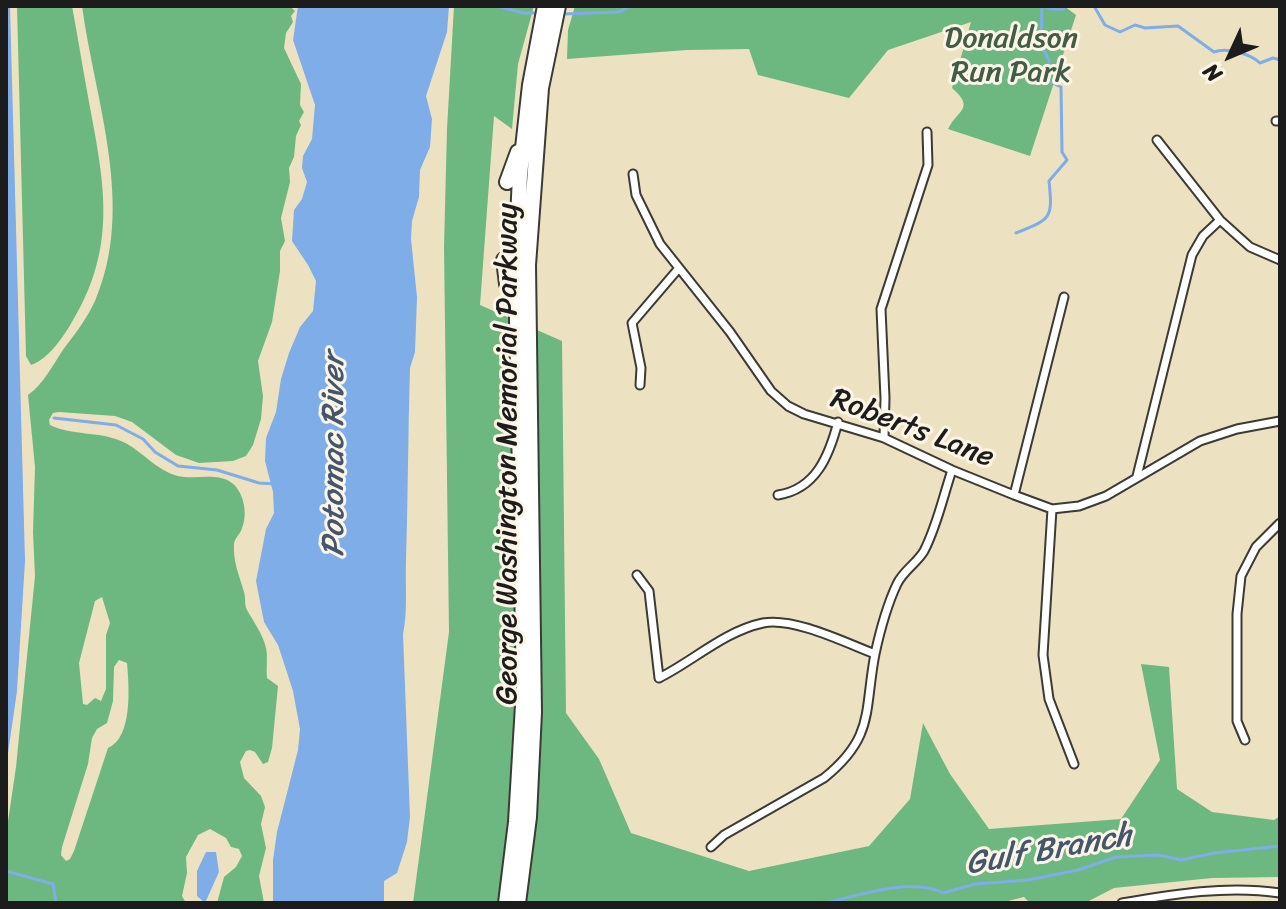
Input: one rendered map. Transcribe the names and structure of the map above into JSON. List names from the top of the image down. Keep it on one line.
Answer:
{"streets":{"highway":["George Washington Memorial Parkway"],"street":["Roberts Lane"]},"water":["Potomac River","Gulf Branch"],"parks":["Donaldson Run Park"],"north":"bottom left"}
